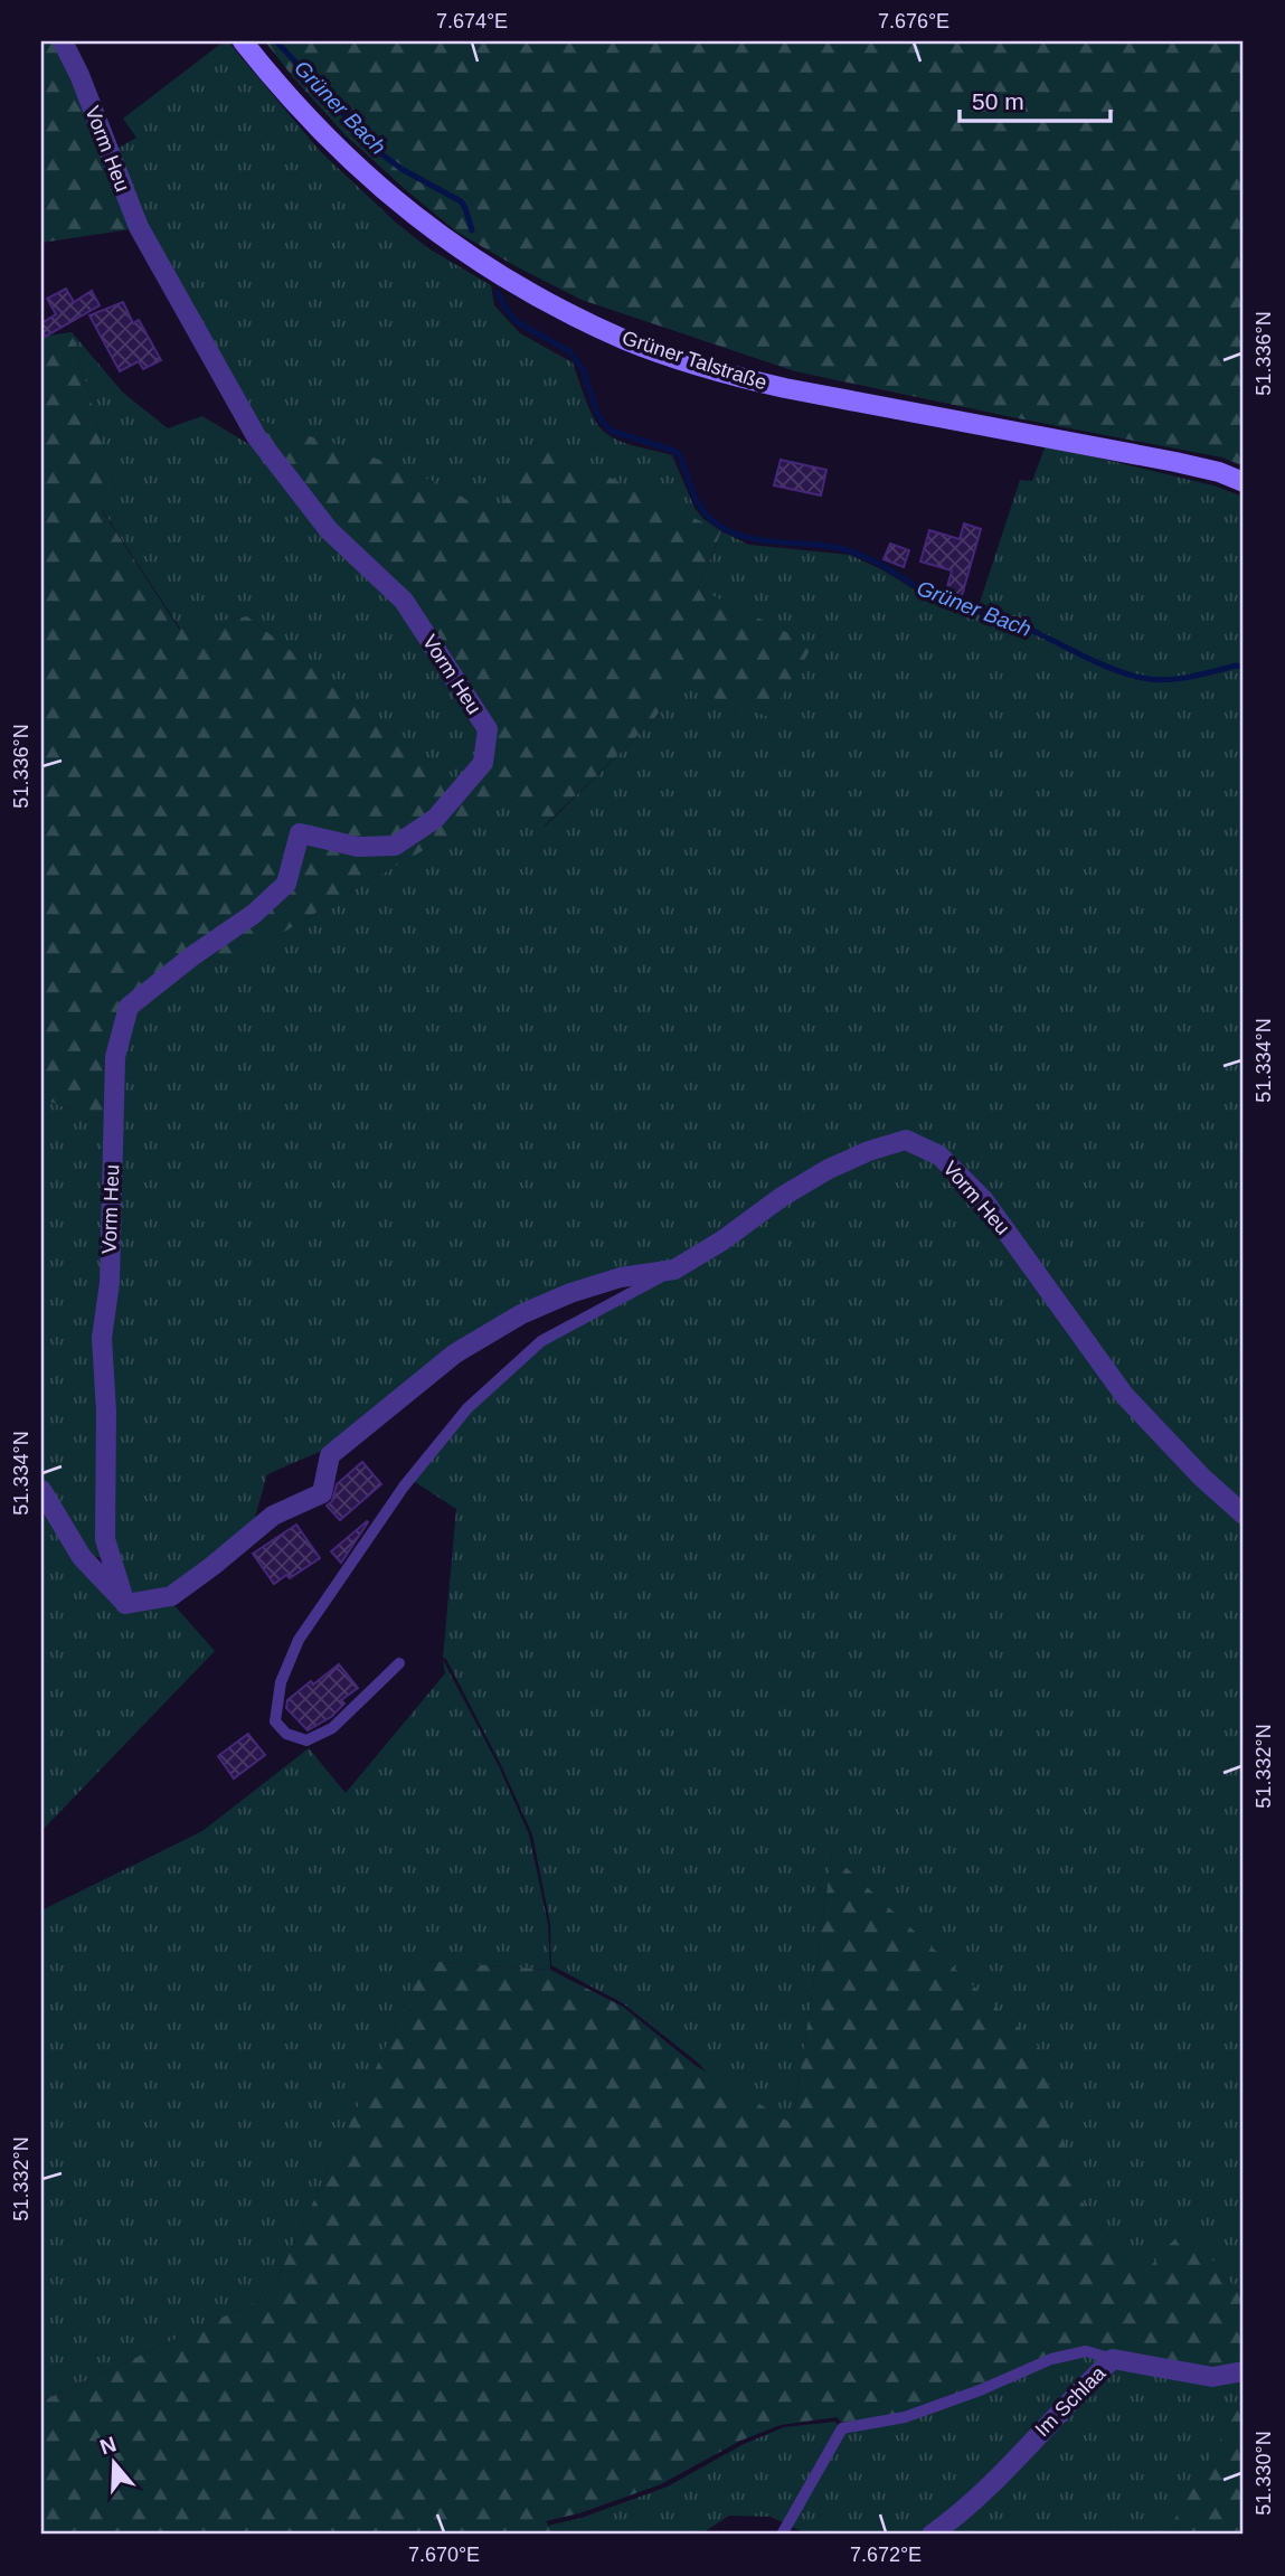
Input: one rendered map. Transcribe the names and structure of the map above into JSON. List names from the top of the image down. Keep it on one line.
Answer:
{"streets":{"main road":["Grüner Talstraße"],"street":["Vorm Heu","Im Schlaa"]},"water":["Grüner Bach"],"scale_bar":"50 m","north":"top","coordinates":["7.674°E","7.676°E","51.336°N","51.334°N","51.332°N","51.330°N","7.670°E","7.672°E"]}
